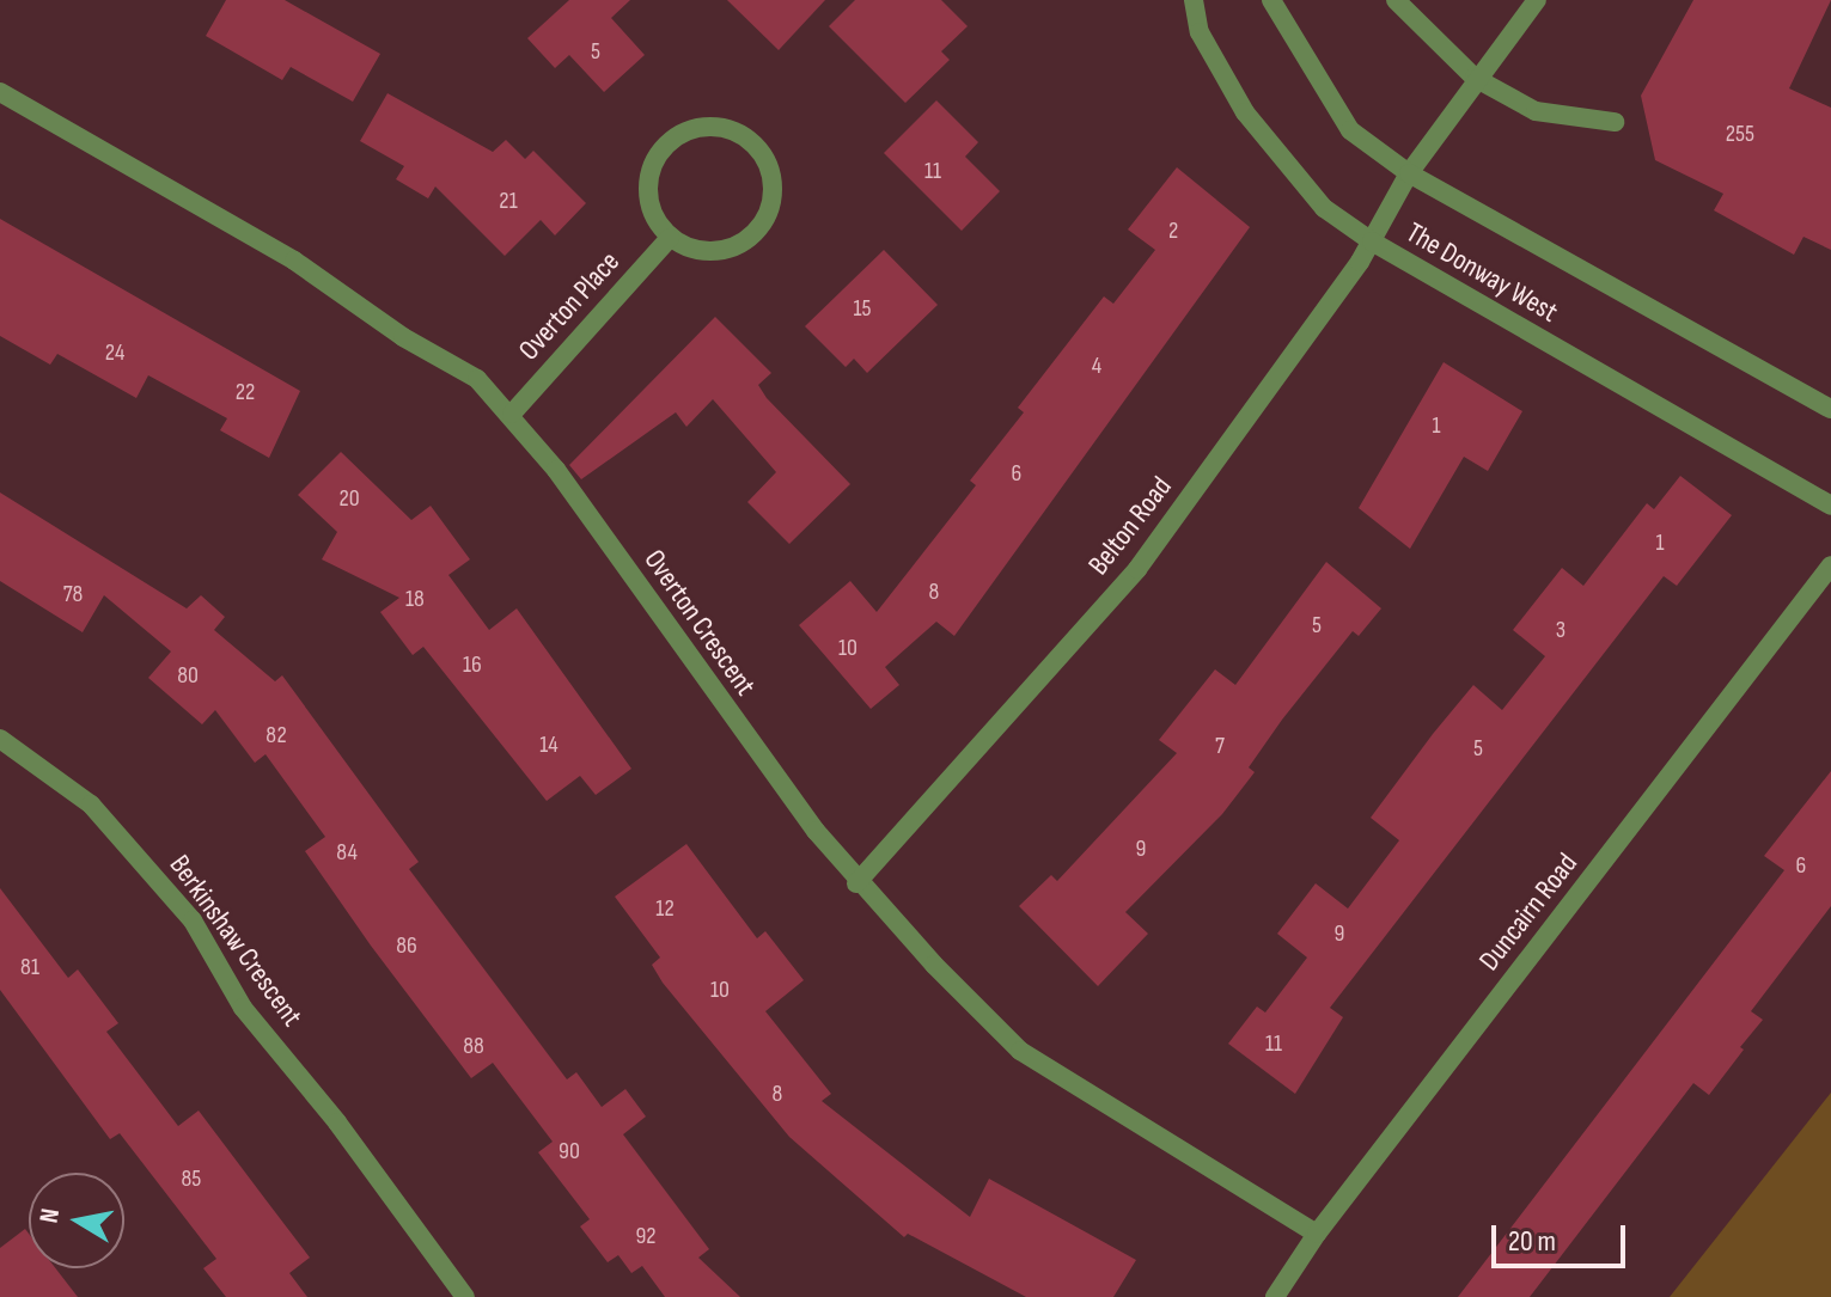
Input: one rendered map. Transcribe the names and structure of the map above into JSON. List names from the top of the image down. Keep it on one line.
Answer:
{"streets":{"street":["The Donway West","Overton Place","Belton Road","Overton Crescent","Duncairn Road","Berkinshaw Crescent"]},"crossings":[["The Donway West","Belton Road"],["Overton Place","Overton Crescent"],["Belton Road","Overton Crescent"],["Overton Crescent","Duncairn Road"]],"house_numbers":["5","255","11","21","2","15","24","4","22","1","6","20","1","8","78","18","5","3","10","16","80","82","14","7","5","9","84","6","12","9","86","81","10","11","88","8","90","85","92"],"scale_bar":"20 m","north":"left"}
